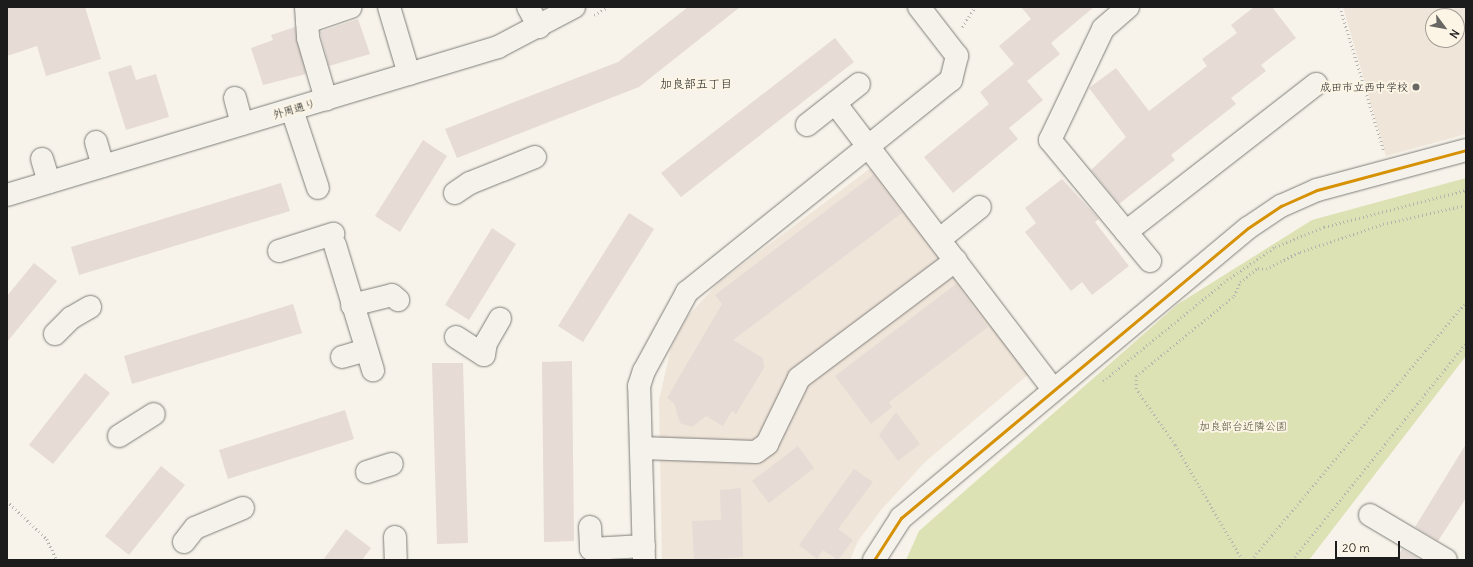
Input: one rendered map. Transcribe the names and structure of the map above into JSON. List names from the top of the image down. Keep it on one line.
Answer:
{"streets":{"street":["外周通り"]},"districts":["加良部五丁目"],"parks":["加良部台近隣公園"],"places":["成田市立西中学校"],"scale_bar":"20 m","north":"bottom right"}
